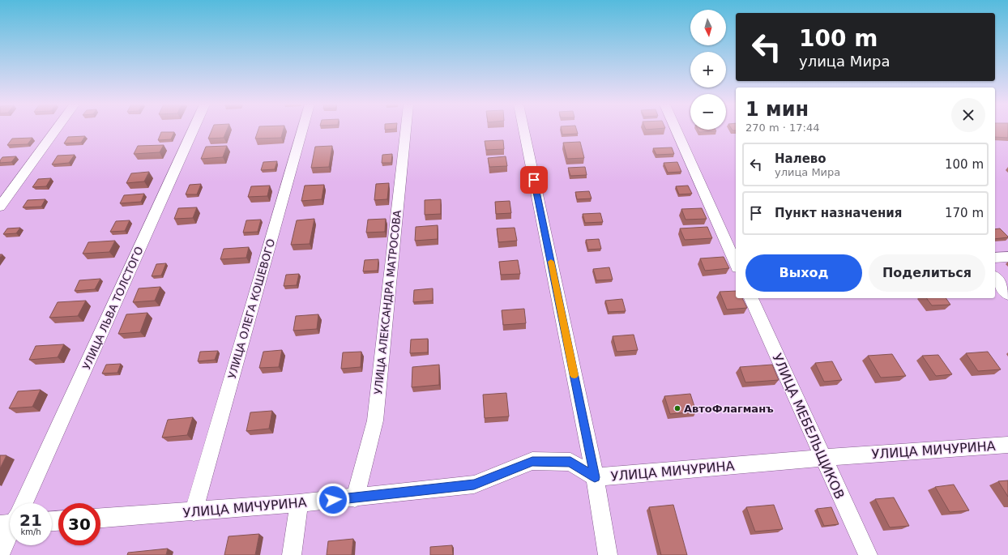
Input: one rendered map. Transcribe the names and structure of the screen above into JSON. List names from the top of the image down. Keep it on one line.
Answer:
{"streets":{"street":["УЛИЦА АЛЕКСАНДРА МАТРОСОВА","УЛИЦА ЛЬВА ТОЛСТОГО","УЛИЦА ОЛЕГА КОШЕВОГО","УЛИЦА МЕБЕЛЬЩИКОВ","УЛИЦА МИЧУРИНА"]},"crossings":[["УЛИЦА АЛЕКСАНДРА МАТРОСОВА","УЛИЦА МИЧУРИНА"],["УЛИЦА ОЛЕГА КОШЕВОГО","УЛИЦА МИЧУРИНА"],["УЛИЦА МЕБЕЛЬЩИКОВ","УЛИЦА МИЧУРИНА"]],"places":["АвтоФлагманъ"],"north":"bottom","page":{"map_buttons":["+","−"],"turn":["100 m","улица Мира"],"heading":["1 мин","270 m · 17:44"],"list":[{"name":"Налево","note":"улица Мира","value":"100 m"},{"name":"Пункт назначения","value":"170 m"}],"buttons":["Выход","Поделиться"],"speed":"21 km/h","limit":"30"}}
